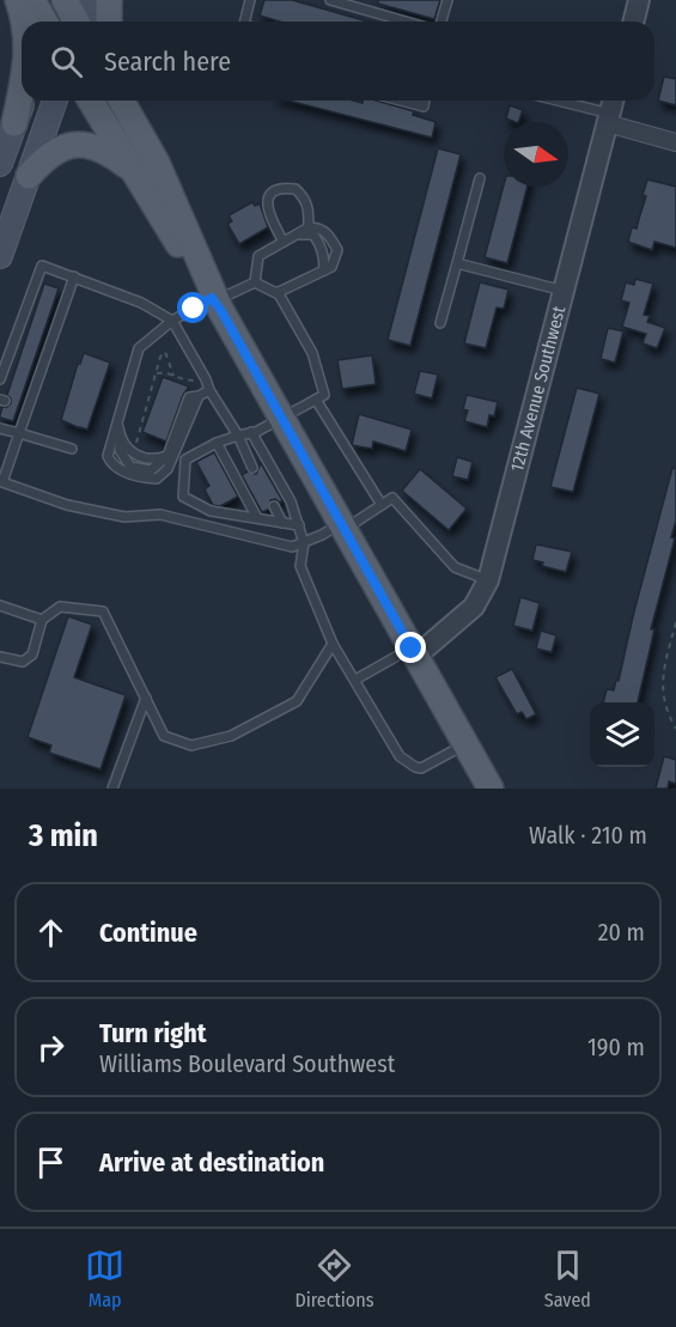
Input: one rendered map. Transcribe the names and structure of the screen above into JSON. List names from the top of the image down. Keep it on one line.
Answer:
{"streets":{"street":["12th Avenue Southwest"]},"north":"right","page":{"search":"Search here","heading":["3 min","Walk · 210 m"],"list":[["Continue","20 m"],["Turn right","Williams Boulevard Southwest","190 m"],"Arrive at destination"],"nav":["Map","Directions","Saved"]}}
